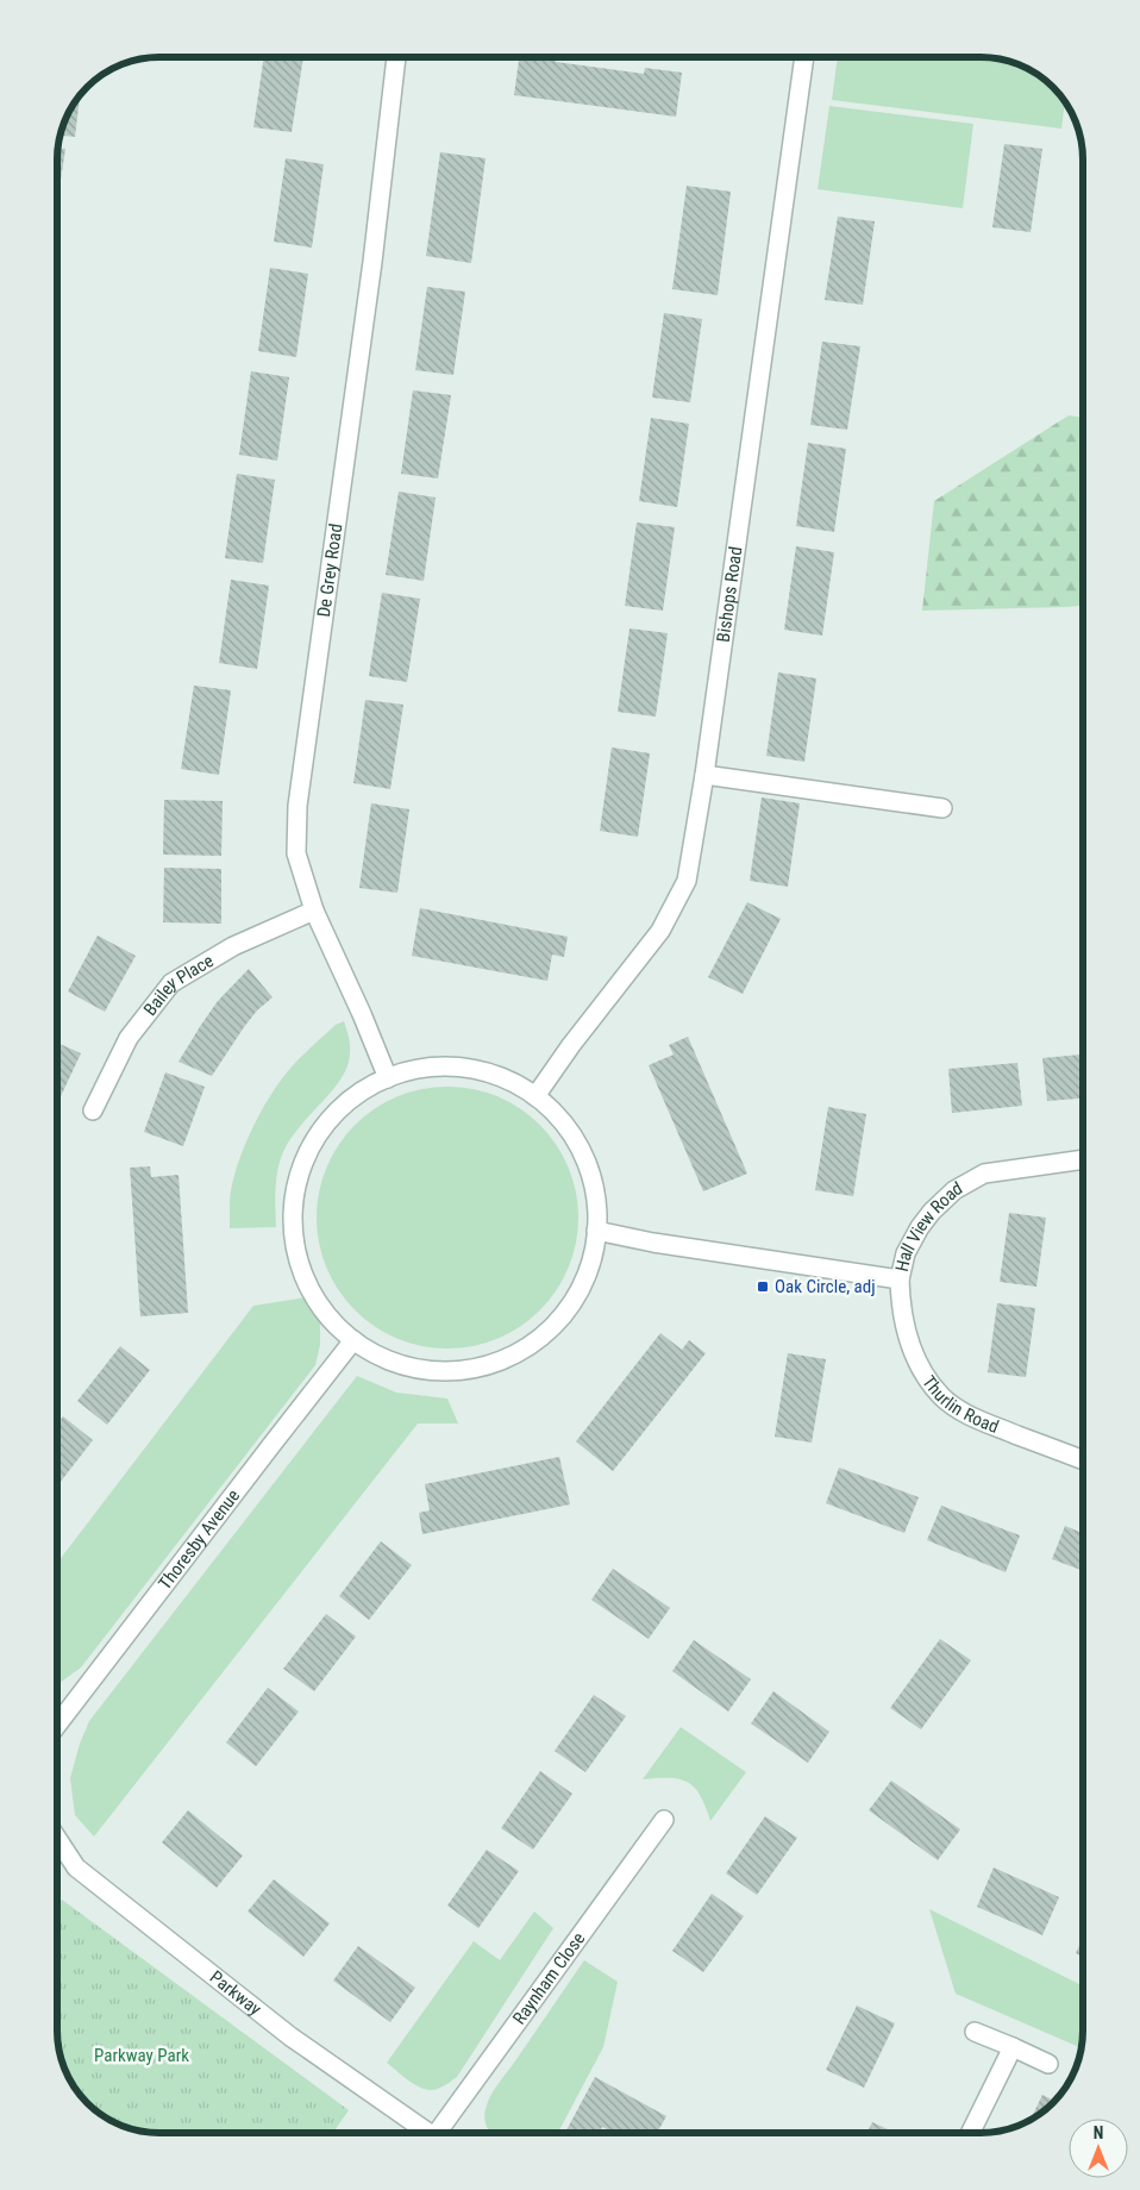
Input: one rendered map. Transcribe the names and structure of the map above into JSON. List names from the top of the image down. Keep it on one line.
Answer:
{"streets":{"street":["De Grey Road","Bishops Road","Bailey Place","Hall View Road","Thurlin Road","Thoresby Avenue","Raynham Close","Parkway"]},"crossings":[["De Grey Road","Bailey Place"],["Hall View Road","Thurlin Road"]],"parks":["Parkway Park"],"places":{"transit":["Oak Circle, adj"]},"north":"top"}
